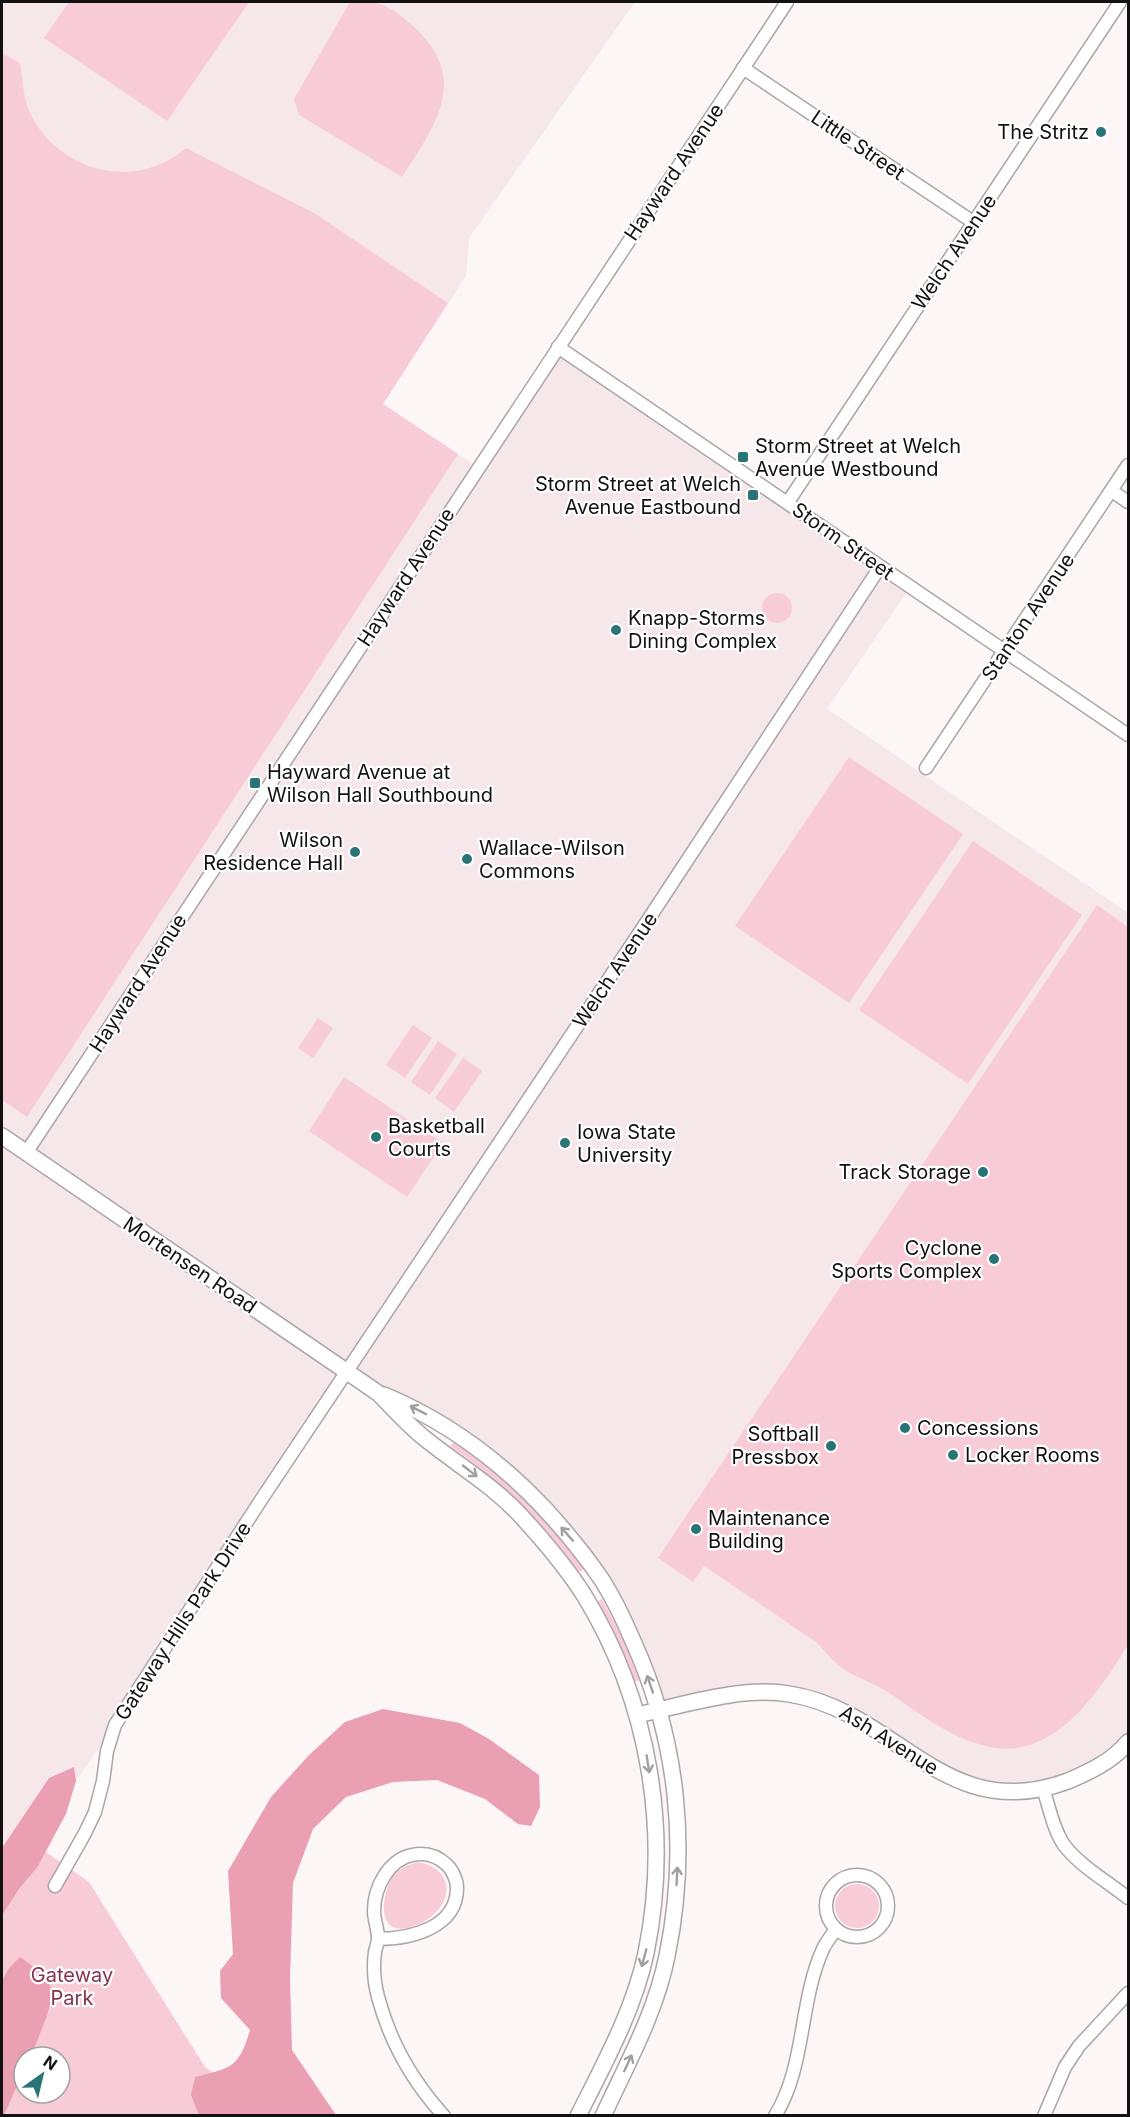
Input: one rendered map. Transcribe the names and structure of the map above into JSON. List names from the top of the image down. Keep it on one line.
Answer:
{"streets":{"street":["Little Street","Hayward Avenue","Welch Avenue","Storm Street","Stanton Avenue","Mortensen Road","Gateway Hills Park Drive","Ash Avenue"]},"crossings":[["Little Street","Hayward Avenue"],["Little Street","Welch Avenue"],["Hayward Avenue","Storm Street"],["Hayward Avenue","Mortensen Road"],["Welch Avenue","Storm Street"],["Welch Avenue","Mortensen Road"],["Welch Avenue","Gateway Hills Park Drive"],["Storm Street","Stanton Avenue"],["Mortensen Road","Gateway Hills Park Drive"],["Mortensen Road","Ash Avenue"]],"parks":["Gateway Park"],"places":{"other":["The Stritz","Knapp-Storms Dining Complex","Wilson Residence Hall","Wallace-Wilson Commons","Basketball Courts","Iowa State University","Track Storage","Cyclone Sports Complex","Concessions","Softball Pressbox","Locker Rooms","Maintenance Building"],"transit":["Storm Street at Welch Avenue Westbound","Storm Street at Welch Avenue Eastbound","Hayward Avenue at Wilson Hall Southbound"]},"north":"top right"}
